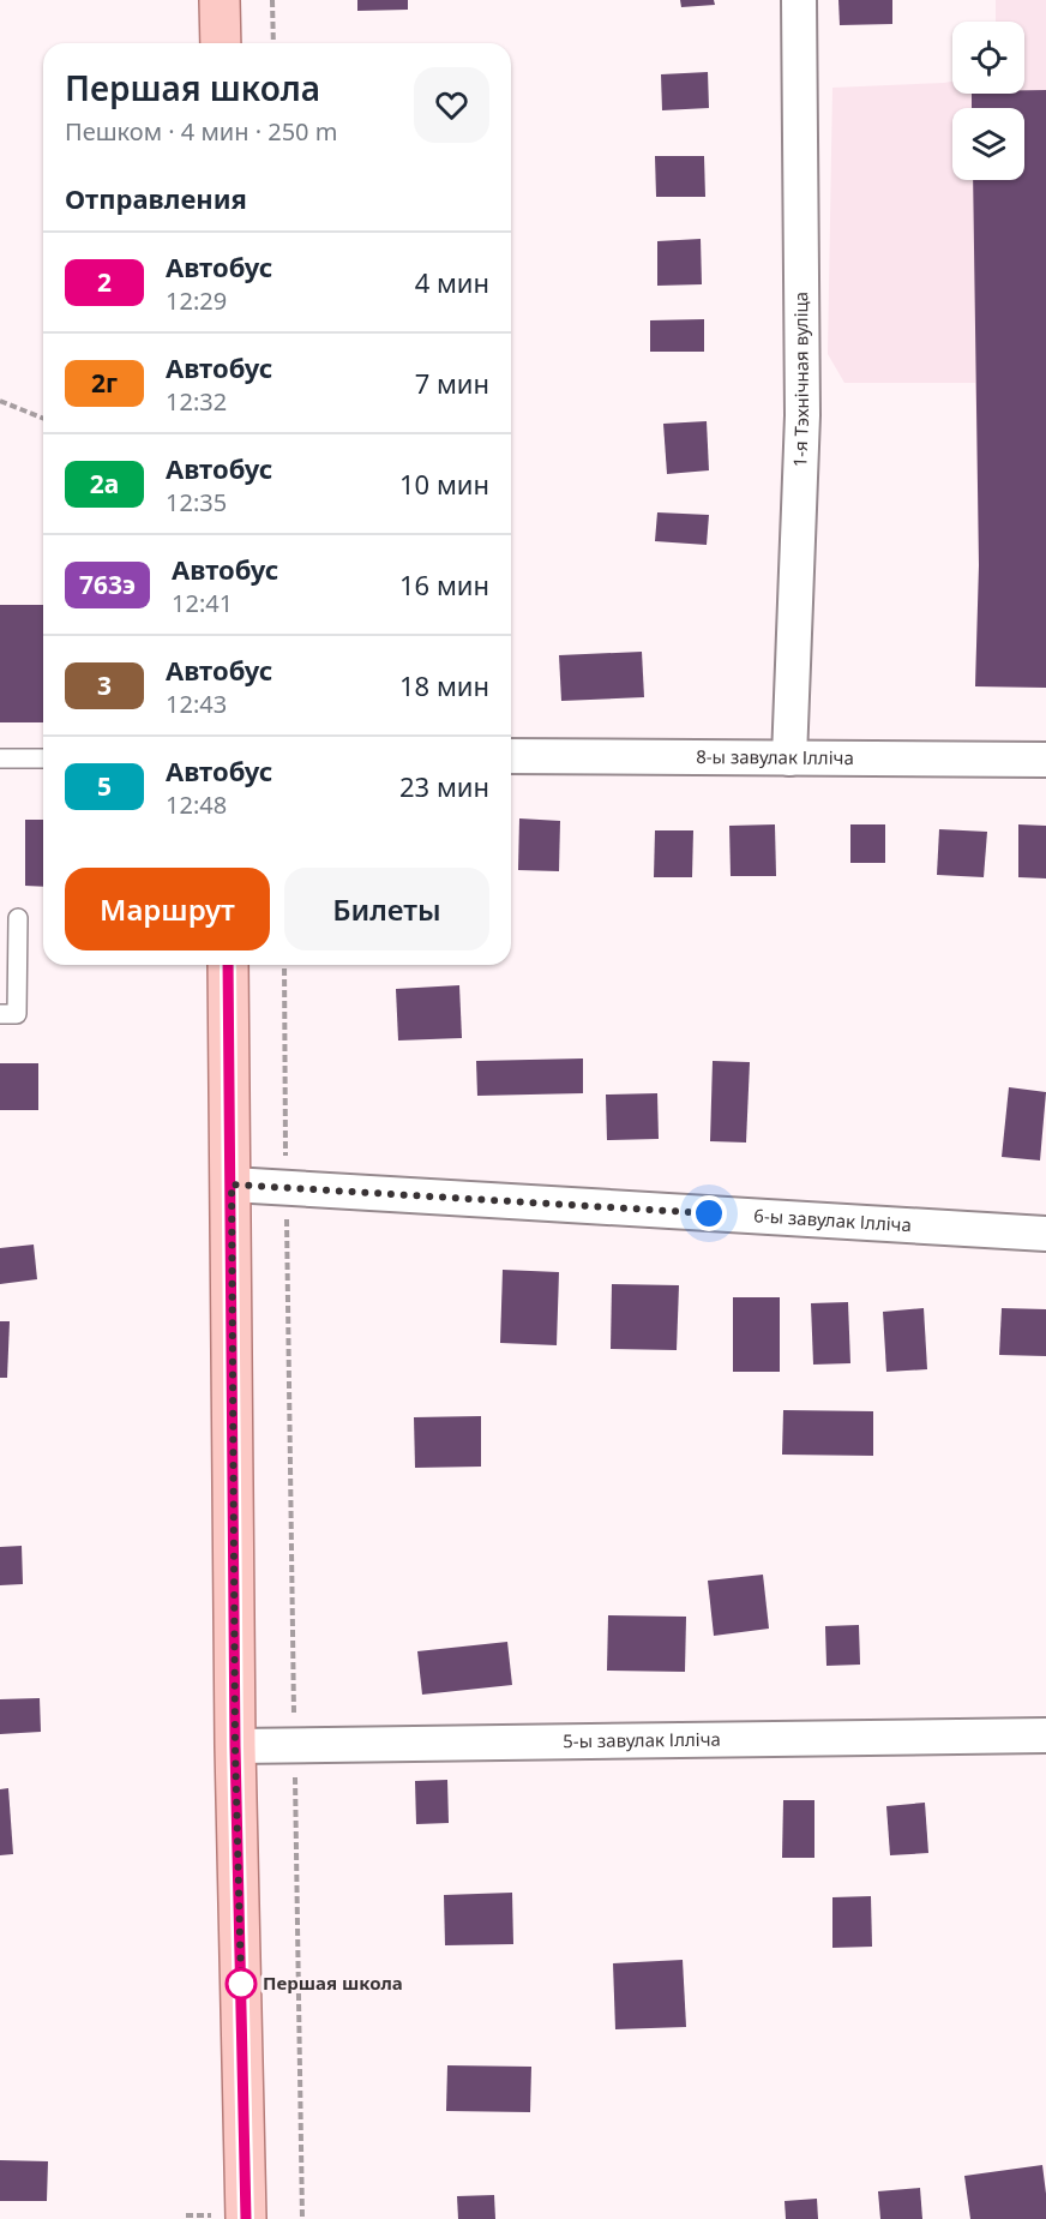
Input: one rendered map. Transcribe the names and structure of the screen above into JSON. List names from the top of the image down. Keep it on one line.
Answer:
{"streets":{"street":["1-я Тэхнічная вуліца","8-ы завулак Ілліча","6-ы завулак Ілліча","5-ы завулак Ілліча"]},"crossings":[["1-я Тэхнічная вуліца","8-ы завулак Ілліча"]],"places":["Першая школа"],"lines":["bus line 2"],"page":{"heading":[["Першая школа","Пешком · 4 мин · 250 m"],"Отправления"],"list":[{"mark":"2","name":"Автобус","note":"12:29","value":"4 мин"},{"mark":"2г","name":"Автобус","note":"12:32","value":"7 мин"},{"mark":"2а","name":"Автобус","note":"12:35","value":"10 мин"},{"mark":"763э","name":"Автобус","note":"12:41","value":"16 мин"},{"mark":"3","name":"Автобус","note":"12:43","value":"18 мин"},{"mark":"5","name":"Автобус","note":"12:48","value":"23 мин"}],"buttons":["Маршрут","Билеты"]}}
